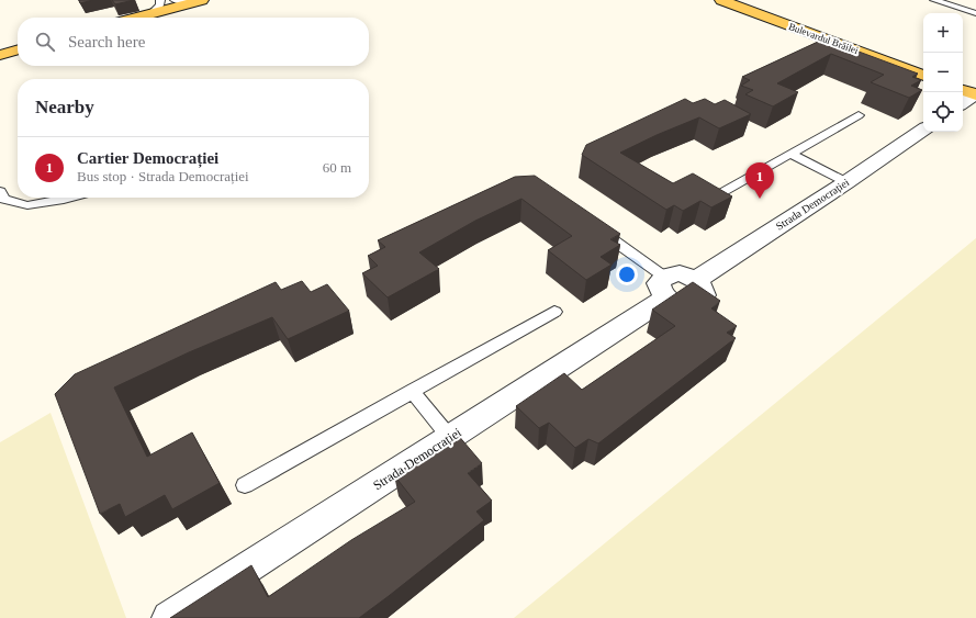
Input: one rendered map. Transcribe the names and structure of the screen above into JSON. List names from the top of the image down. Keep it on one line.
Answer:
{"streets":{"main road":["Bulevardul Brăilei"],"street":["Strada Democrației"]},"page":{"map_buttons":["+","−"],"search":"Search here","heading":"Nearby","list":[{"mark":"1","name":"Cartier Democrației","note":"Bus stop · Strada Democrației","value":"60 m"}],"pins":"1"}}
